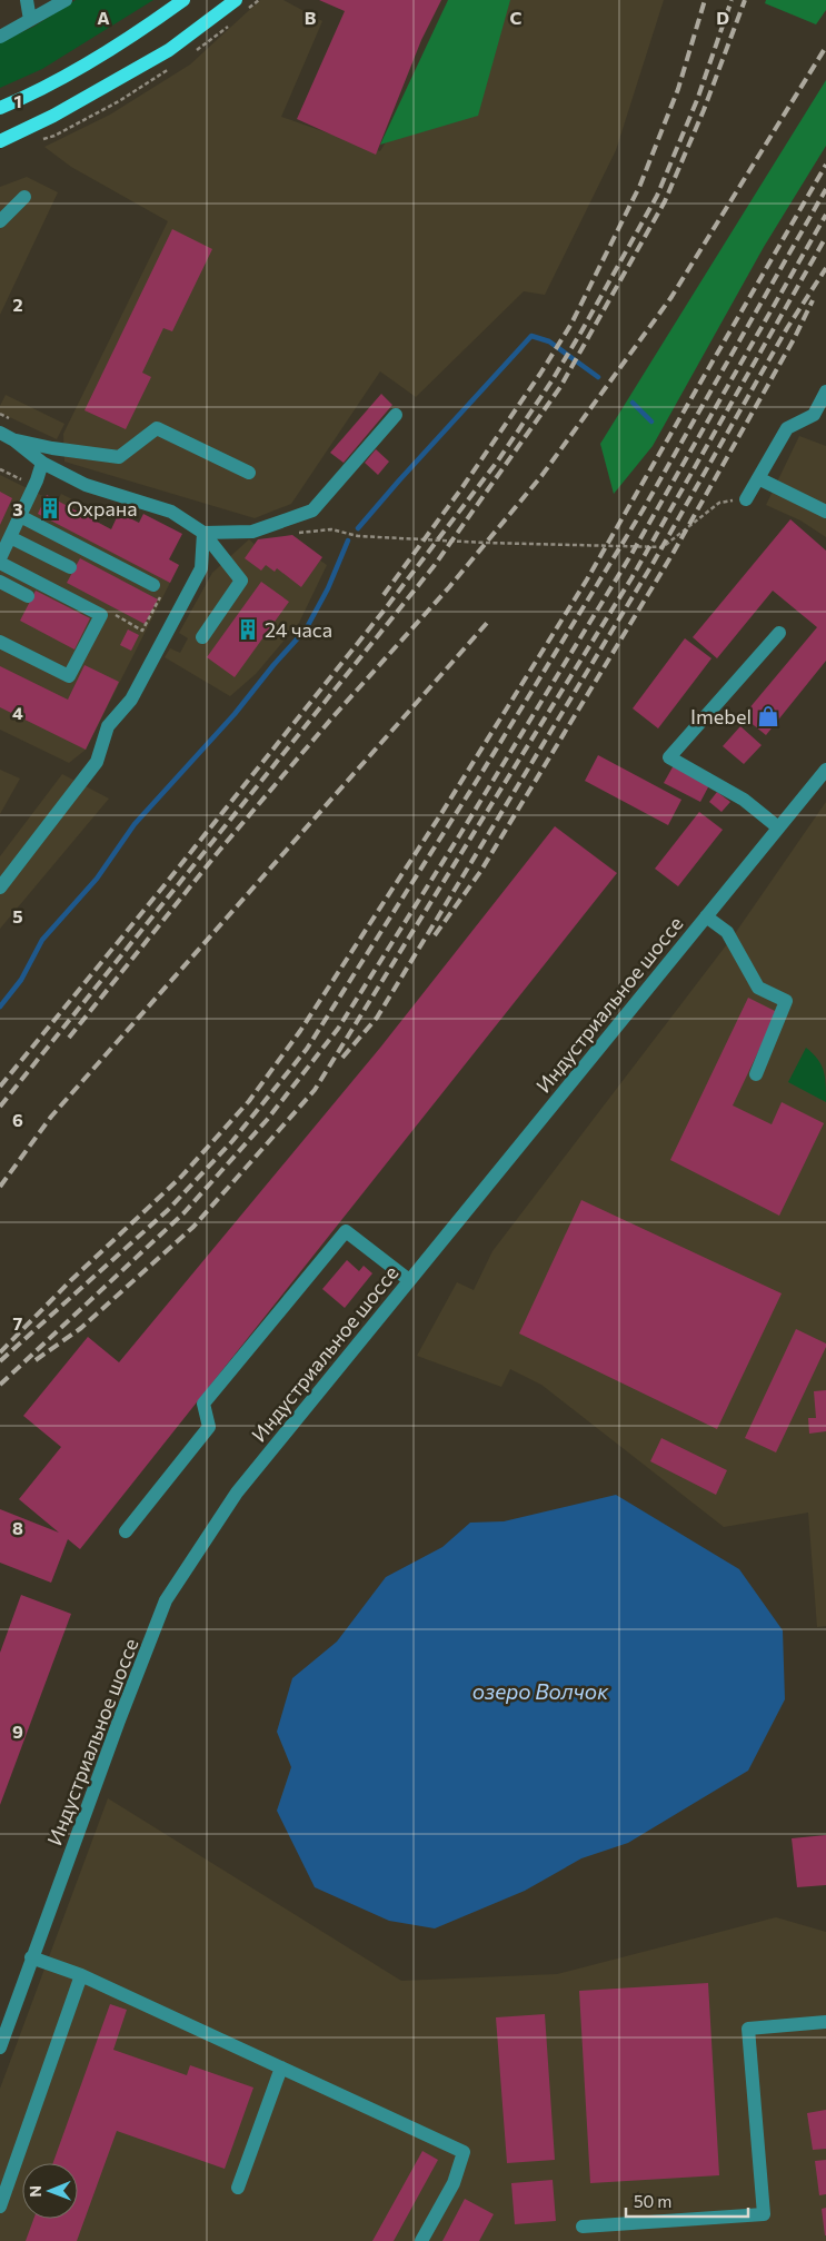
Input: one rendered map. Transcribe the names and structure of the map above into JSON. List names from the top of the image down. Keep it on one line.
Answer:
{"streets":{"street":["Индустриальное шоссе"]},"water":["озеро Волчок"],"places":{"building":["Охрана","24 часа"],"shop":["Imebel"]},"scale_bar":"50 m","north":"left","grid":{"columns":["A","B","C","D"],"rows":["1","2","3","4","5","6","7","8","9"]}}
